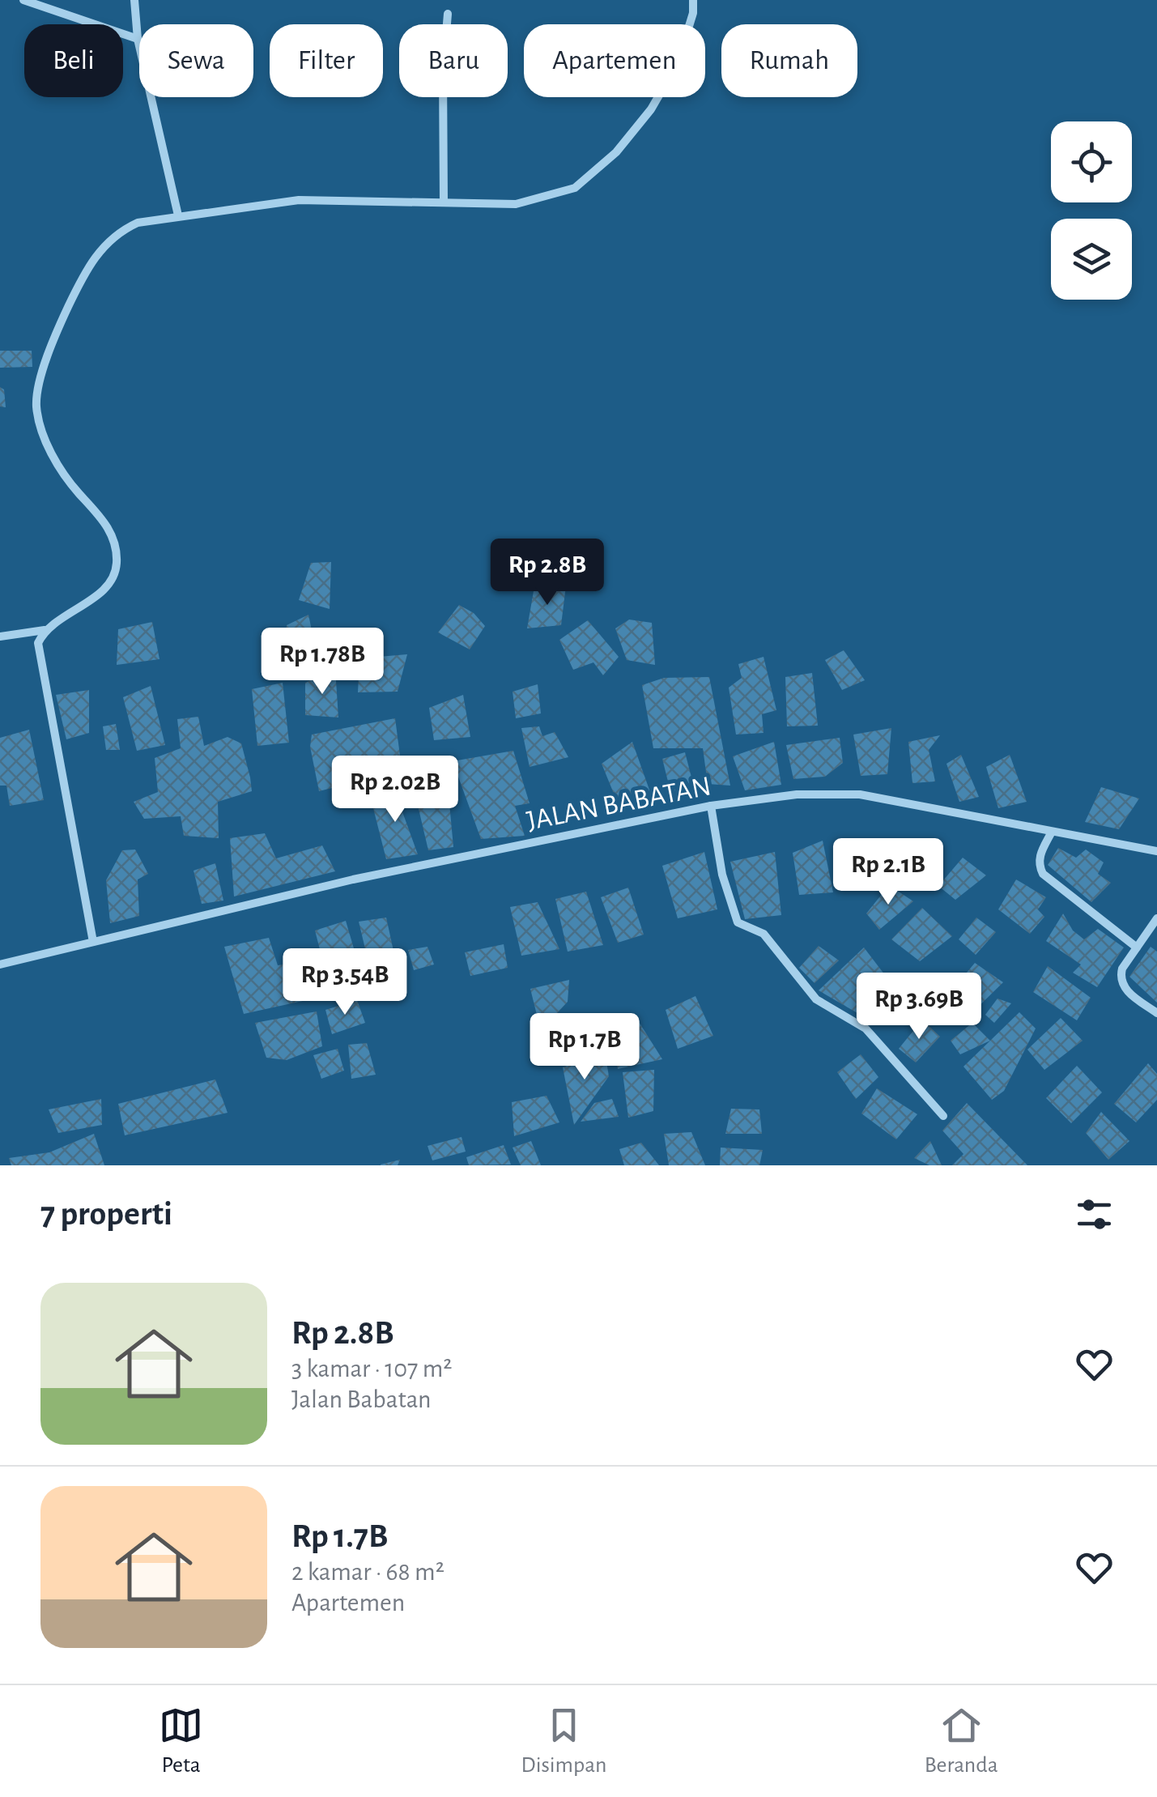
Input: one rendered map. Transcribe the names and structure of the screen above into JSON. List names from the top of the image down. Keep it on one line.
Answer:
{"streets":{"street":["JALAN BABATAN"]},"page":{"chip":["Beli","Sewa","Filter","Baru","Apartemen","Rumah"],"price":["Rp 2.8B","Rp 1.78B","Rp 2.02B","Rp 2.1B","Rp 3.54B","Rp 3.69B","Rp 1.7B"],"heading":"7 properti","list":[{"name":"Rp 2.8B","note":"3 kamar · 107 m² · Jalan Babatan"},{"name":"Rp 1.7B","note":"2 kamar · 68 m² · Apartemen"}],"tabs":["Peta","Disimpan","Beranda"]}}
